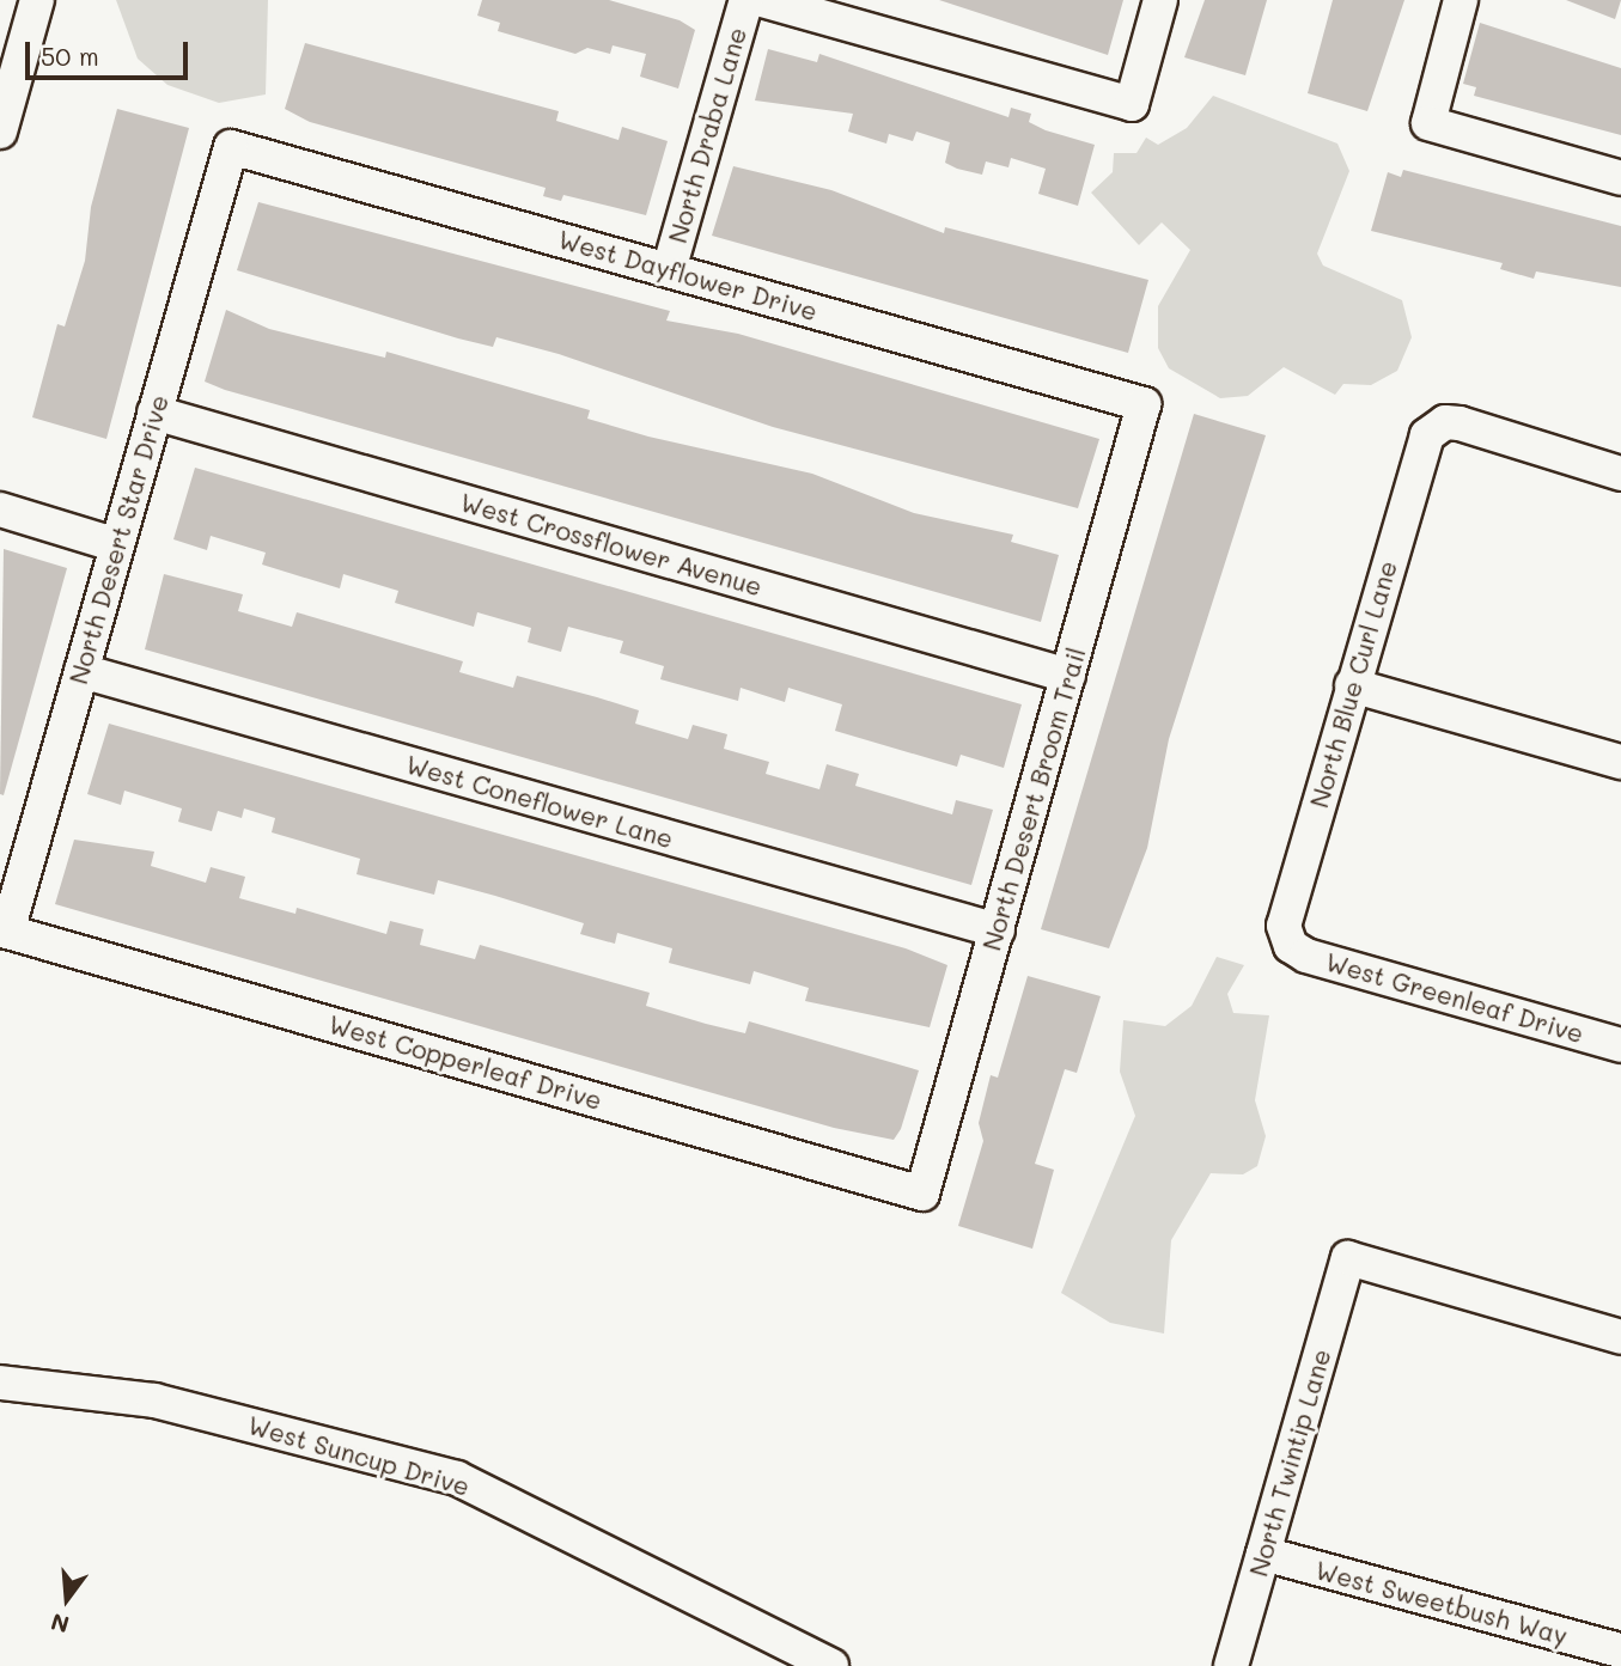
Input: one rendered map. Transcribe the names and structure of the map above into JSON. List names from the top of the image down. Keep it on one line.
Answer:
{"streets":{"street":["North Draba Lane","West Dayflower Drive","North Desert Star Drive","West Crossflower Avenue","North Blue Curl Lane","North Desert Broom Trail","West Coneflower Lane","West Greenleaf Drive","West Copperleaf Drive","West Suncup Drive","North Twintip Lane","West Sweetbush Way"]},"crossings":[["North Draba Lane","West Dayflower Drive"],["West Dayflower Drive","North Desert Star Drive"],["West Dayflower Drive","North Desert Broom Trail"],["North Desert Star Drive","West Crossflower Avenue"],["North Desert Star Drive","West Coneflower Lane"],["North Desert Star Drive","West Copperleaf Drive"],["West Crossflower Avenue","North Desert Broom Trail"],["North Blue Curl Lane","West Greenleaf Drive"],["North Desert Broom Trail","West Coneflower Lane"],["North Desert Broom Trail","West Copperleaf Drive"],["North Twintip Lane","West Sweetbush Way"]],"scale_bar":"50 m","north":"bottom"}
